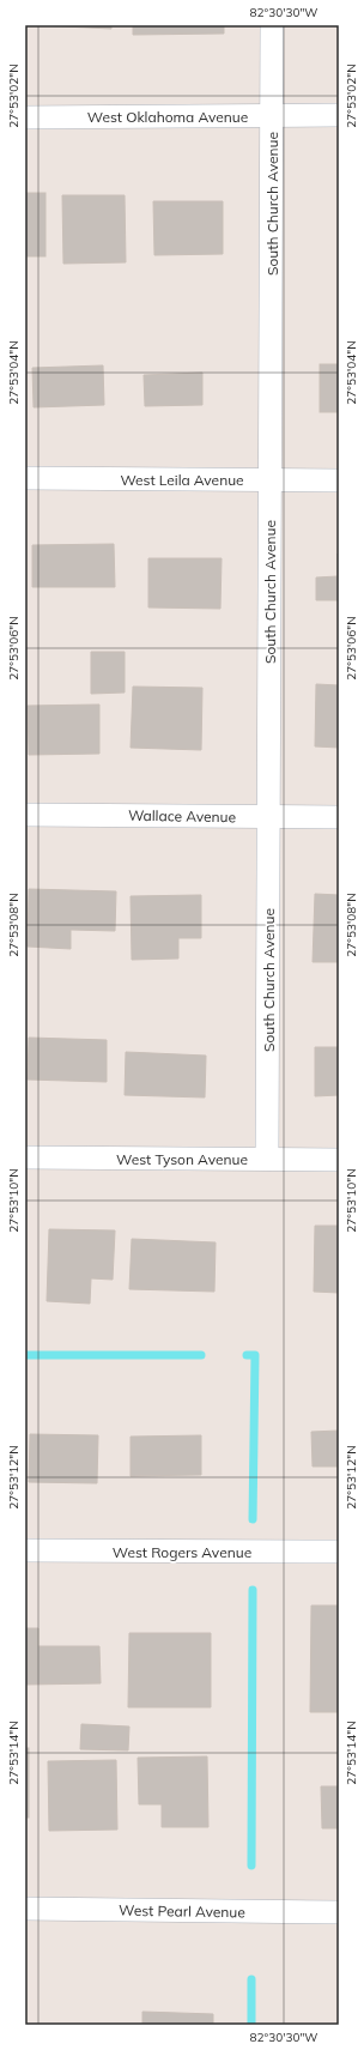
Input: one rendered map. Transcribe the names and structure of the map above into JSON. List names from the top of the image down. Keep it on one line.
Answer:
{"streets":{"street":["West Oklahoma Avenue","South Church Avenue","West Leila Avenue","Wallace Avenue","West Tyson Avenue","West Rogers Avenue","West Pearl Avenue"]},"crossings":[["West Oklahoma Avenue","South Church Avenue"],["South Church Avenue","West Leila Avenue"],["South Church Avenue","Wallace Avenue"],["South Church Avenue","West Tyson Avenue"]],"coordinates":["82°30'30\"W","27°53'02\"N","27°53'04\"N","27°53'06\"N","27°53'08\"N","27°53'10\"N","27°53'12\"N","27°53'14\"N"]}
